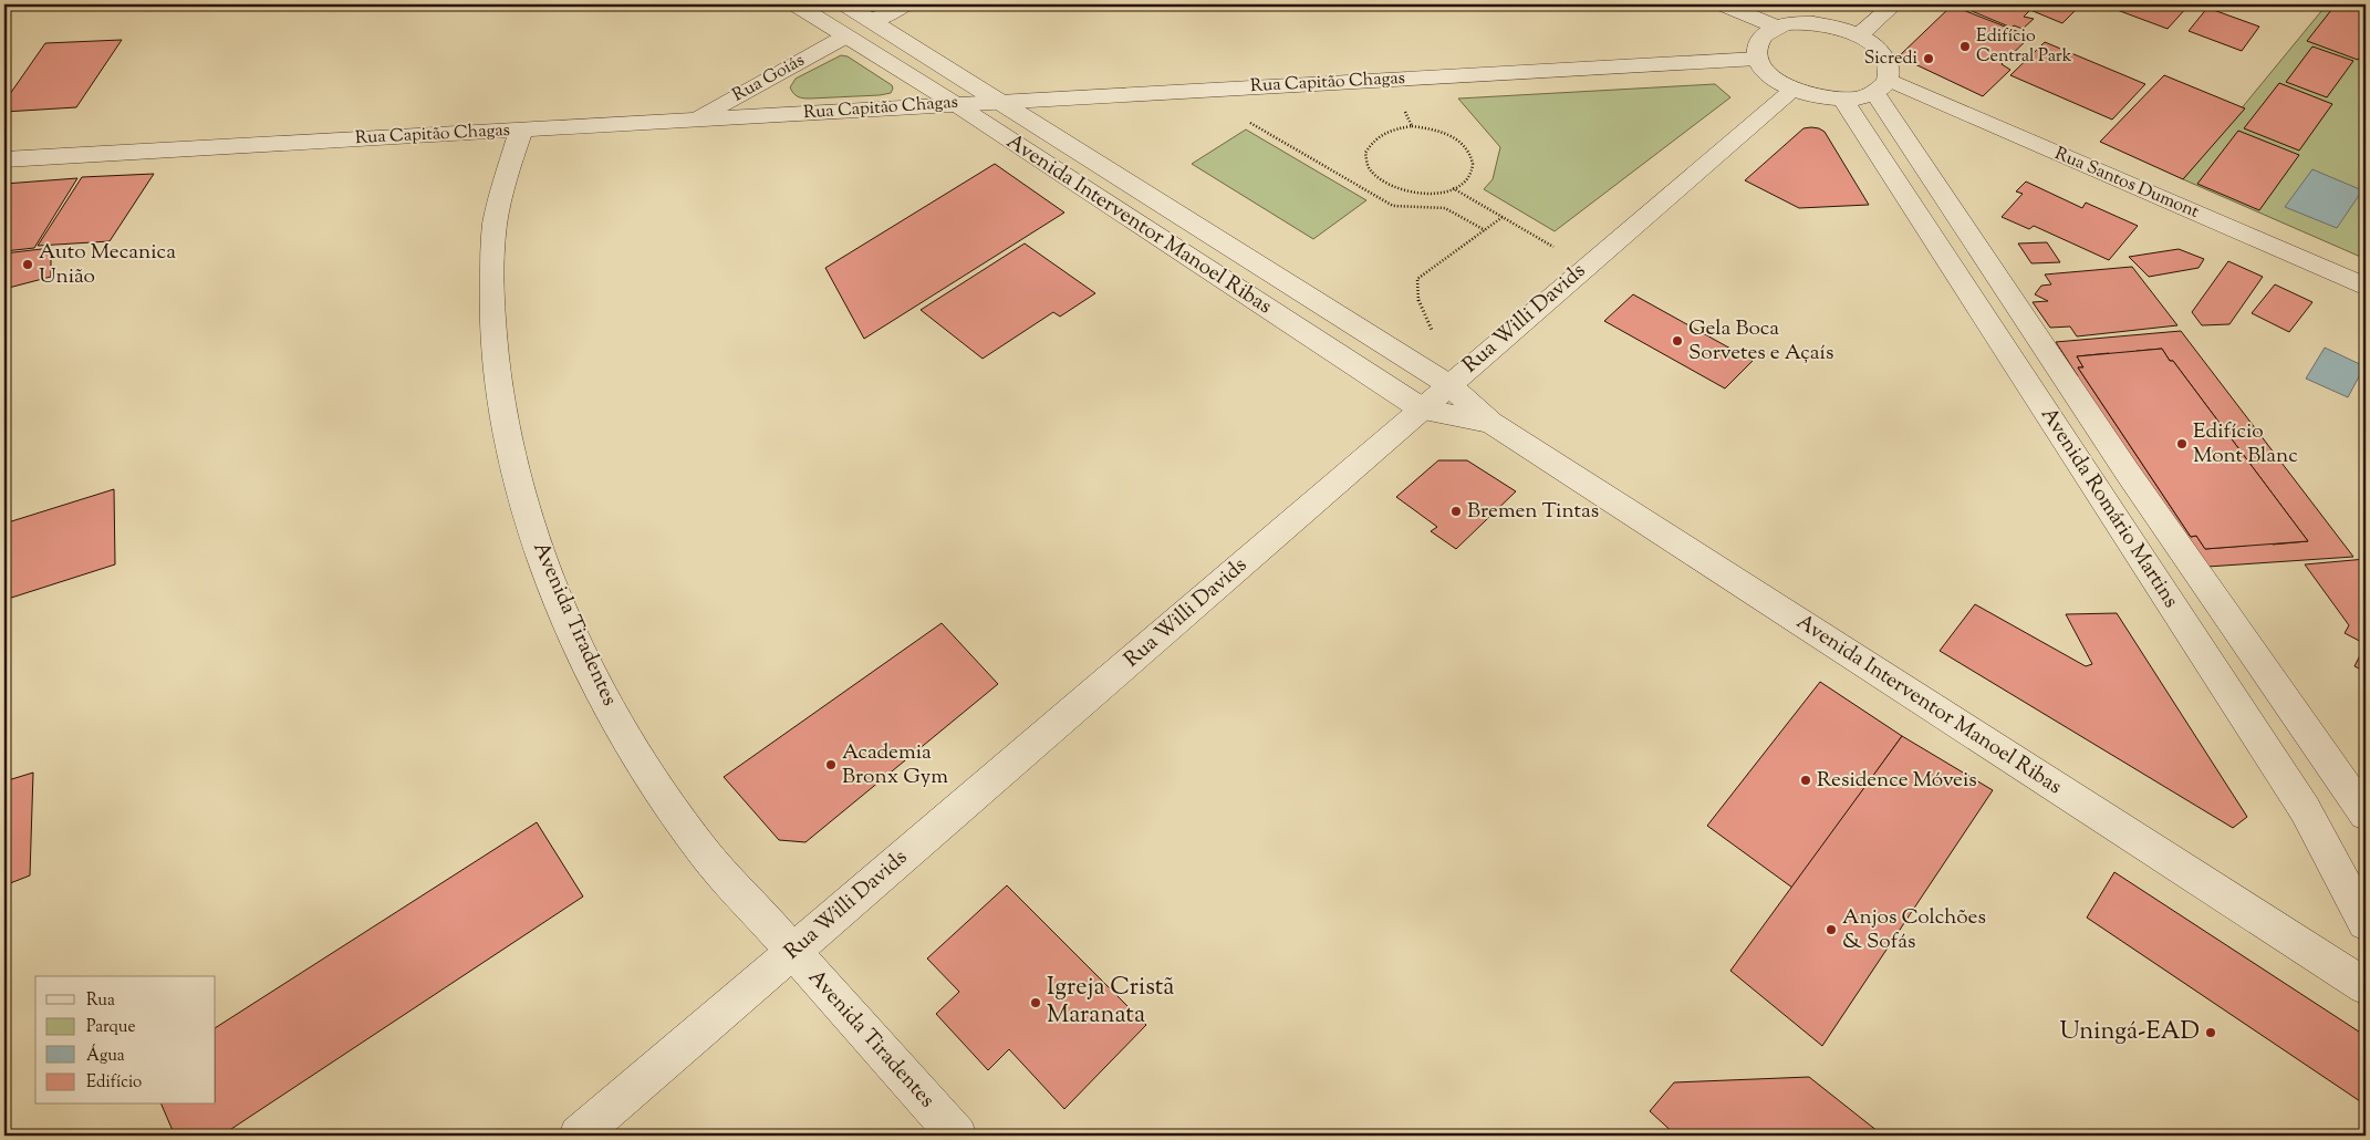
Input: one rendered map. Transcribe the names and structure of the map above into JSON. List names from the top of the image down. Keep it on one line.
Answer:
{"streets":{"street":["Rua Goiás","Rua Capitão Chagas","Rua Santos Dumont","Avenida Interventor Manoel Ribas","Rua Willi Davids","Avenida Romário Martins","Avenida Tiradentes"]},"crossings":[["Rua Goiás","Rua Capitão Chagas"],["Rua Goiás","Avenida Interventor Manoel Ribas"],["Rua Capitão Chagas","Avenida Interventor Manoel Ribas"],["Rua Capitão Chagas","Avenida Tiradentes"],["Rua Santos Dumont","Avenida Romário Martins"],["Avenida Interventor Manoel Ribas","Rua Willi Davids"],["Rua Willi Davids","Avenida Tiradentes"]],"places":["Edifício Central Park","Sicredi","Auto Mecanica União","Gela Boca Sorvetes e Açaís","Edifício Mont Blanc","Bremen Tintas","Academia Bronx Gym","Residence Móveis","Anjos Colchões & Sofás","Igreja Cristã Maranata","Uningá-EAD"],"legend":["Rua","Parque","Água","Edifício"]}
